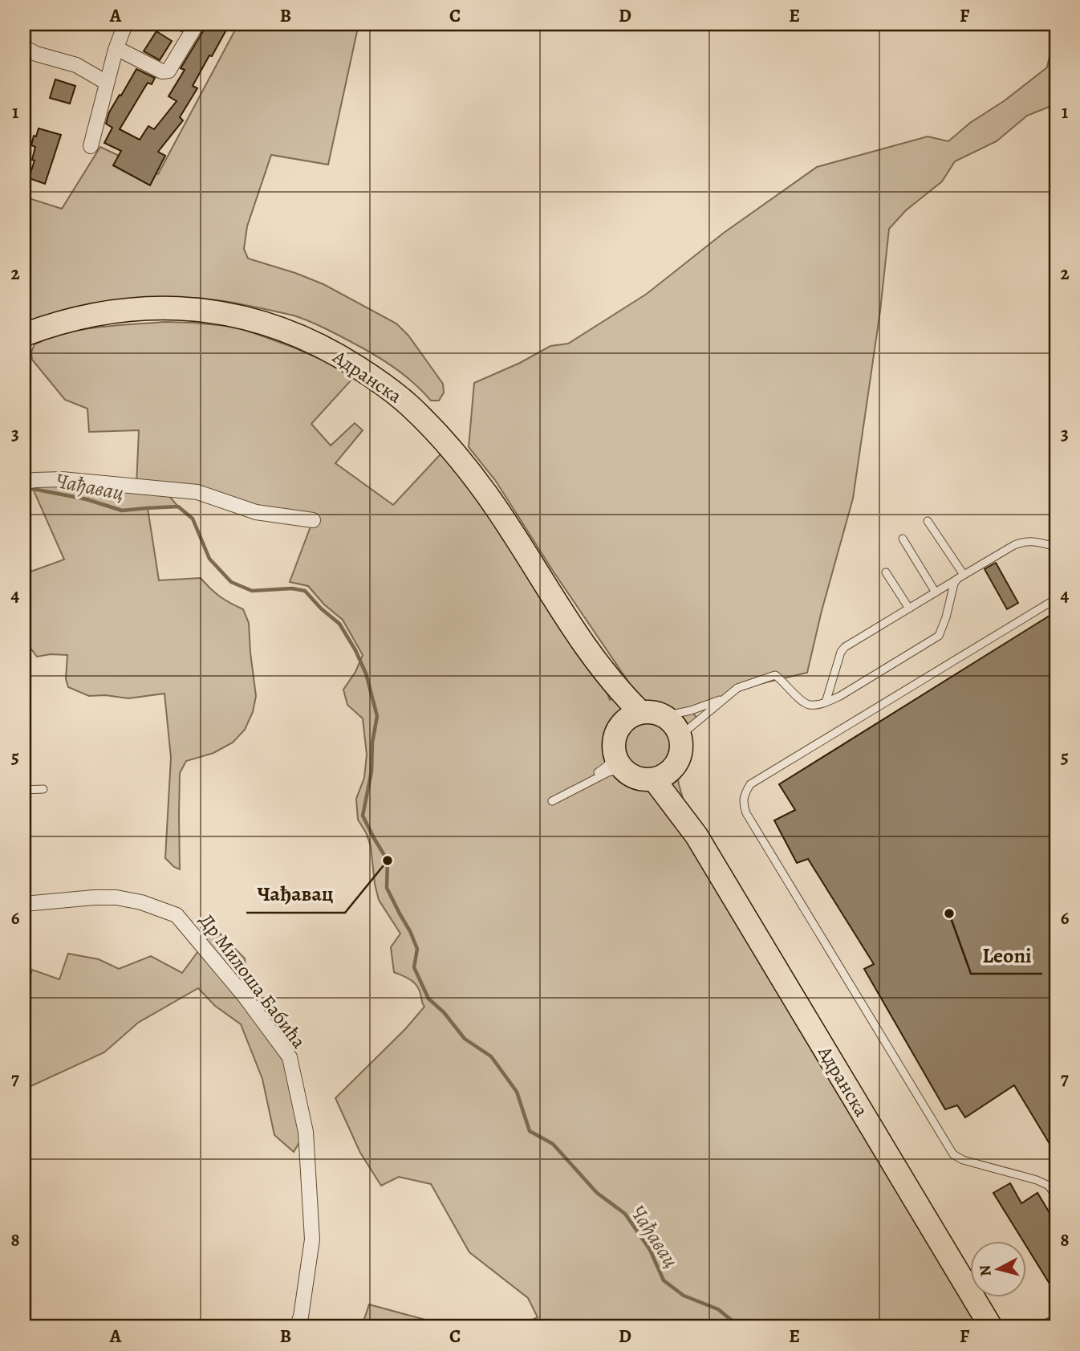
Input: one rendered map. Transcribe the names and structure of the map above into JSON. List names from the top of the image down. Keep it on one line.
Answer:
{"streets":{"main road":["Адранска"],"street":["Др Милоша Бабића"]},"water":["Чађавац"],"places":["Чађавац","Leoni"],"north":"left","grid":{"columns":["A","B","C","D","E","F"],"rows":["1","2","3","4","5","6","7","8"]}}
